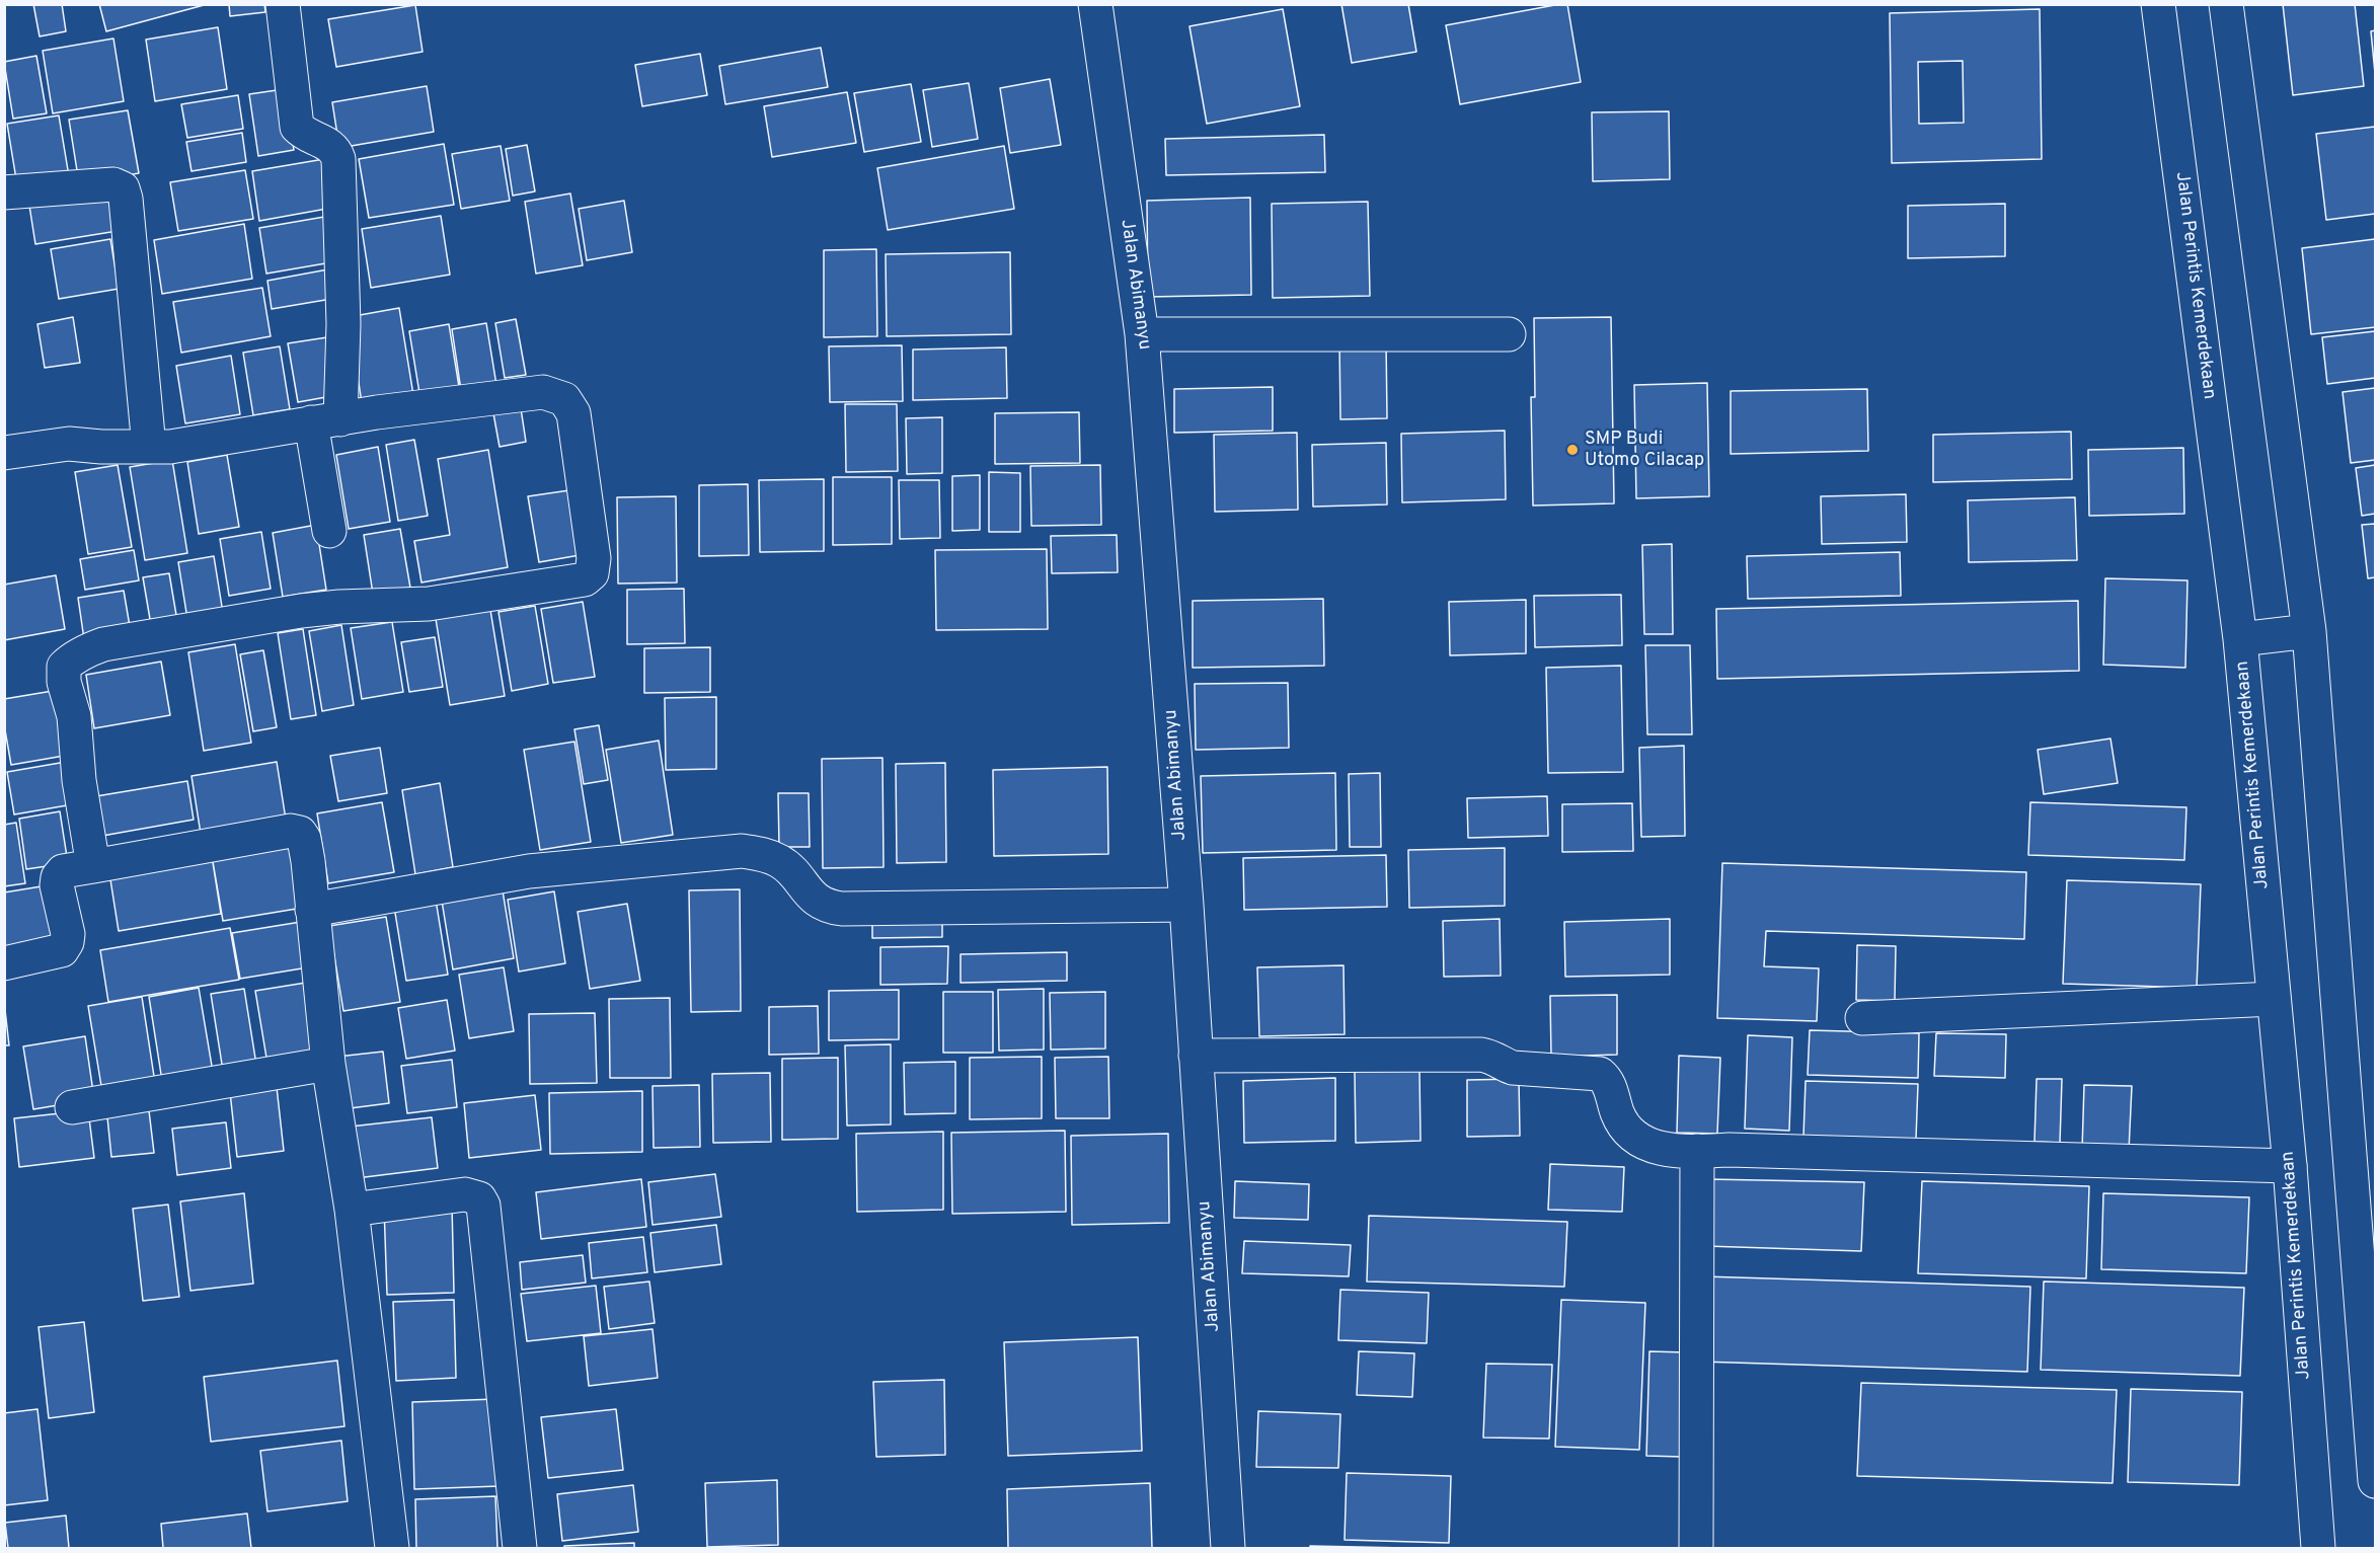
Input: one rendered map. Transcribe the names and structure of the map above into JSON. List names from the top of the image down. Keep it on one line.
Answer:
{"streets":{"street":["Jalan Abimanyu","Jalan Perintis Kemerdekaan"]},"places":["SMP Budi Utomo Cilacap"]}
